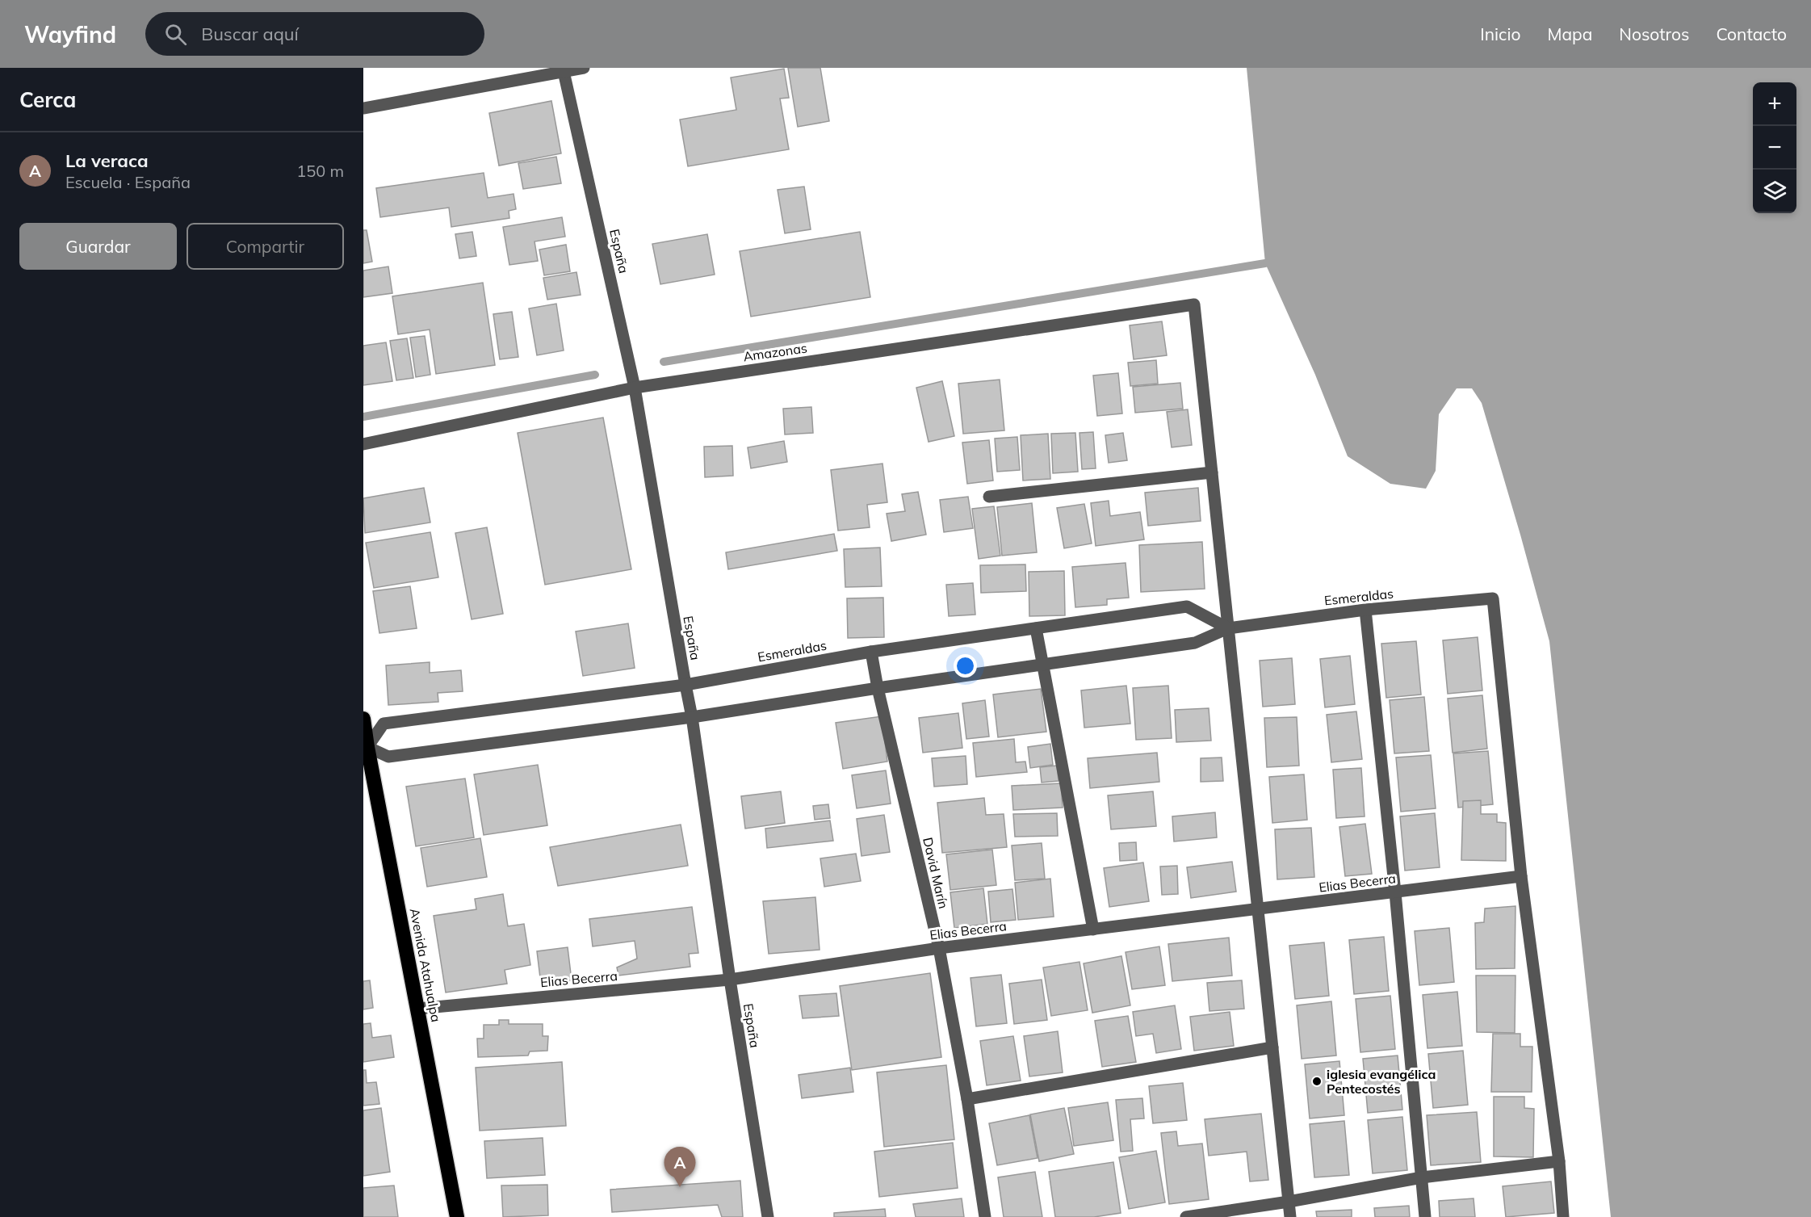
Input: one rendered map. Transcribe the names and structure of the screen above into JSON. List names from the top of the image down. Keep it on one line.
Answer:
{"streets":{"highway":["Avenida Atahualpa"],"street":["España","Amazonas","Esmeraldas","David Marín","Elias Becerra"]},"crossings":[["España","Amazonas"],["España","Esmeraldas"],["España","Elias Becerra"],["Esmeraldas","David Marín"],["Esmeraldas","Elias Becerra"],["Esmeraldas","Avenida Atahualpa"],["David Marín","Elias Becerra"],["Elias Becerra","Avenida Atahualpa"]],"places":["iglesia evangélica Pentecostés"],"page":{"header":"Wayfind","search":"Buscar aquí","nav":["Inicio","Mapa","Nosotros","Contacto"],"heading":"Cerca","map_buttons":["+","−"],"list":[{"mark":"A","name":"La veraca","note":"Escuela · España","value":"150 m"}],"buttons":["Guardar","Compartir"],"pins":"A"}}
